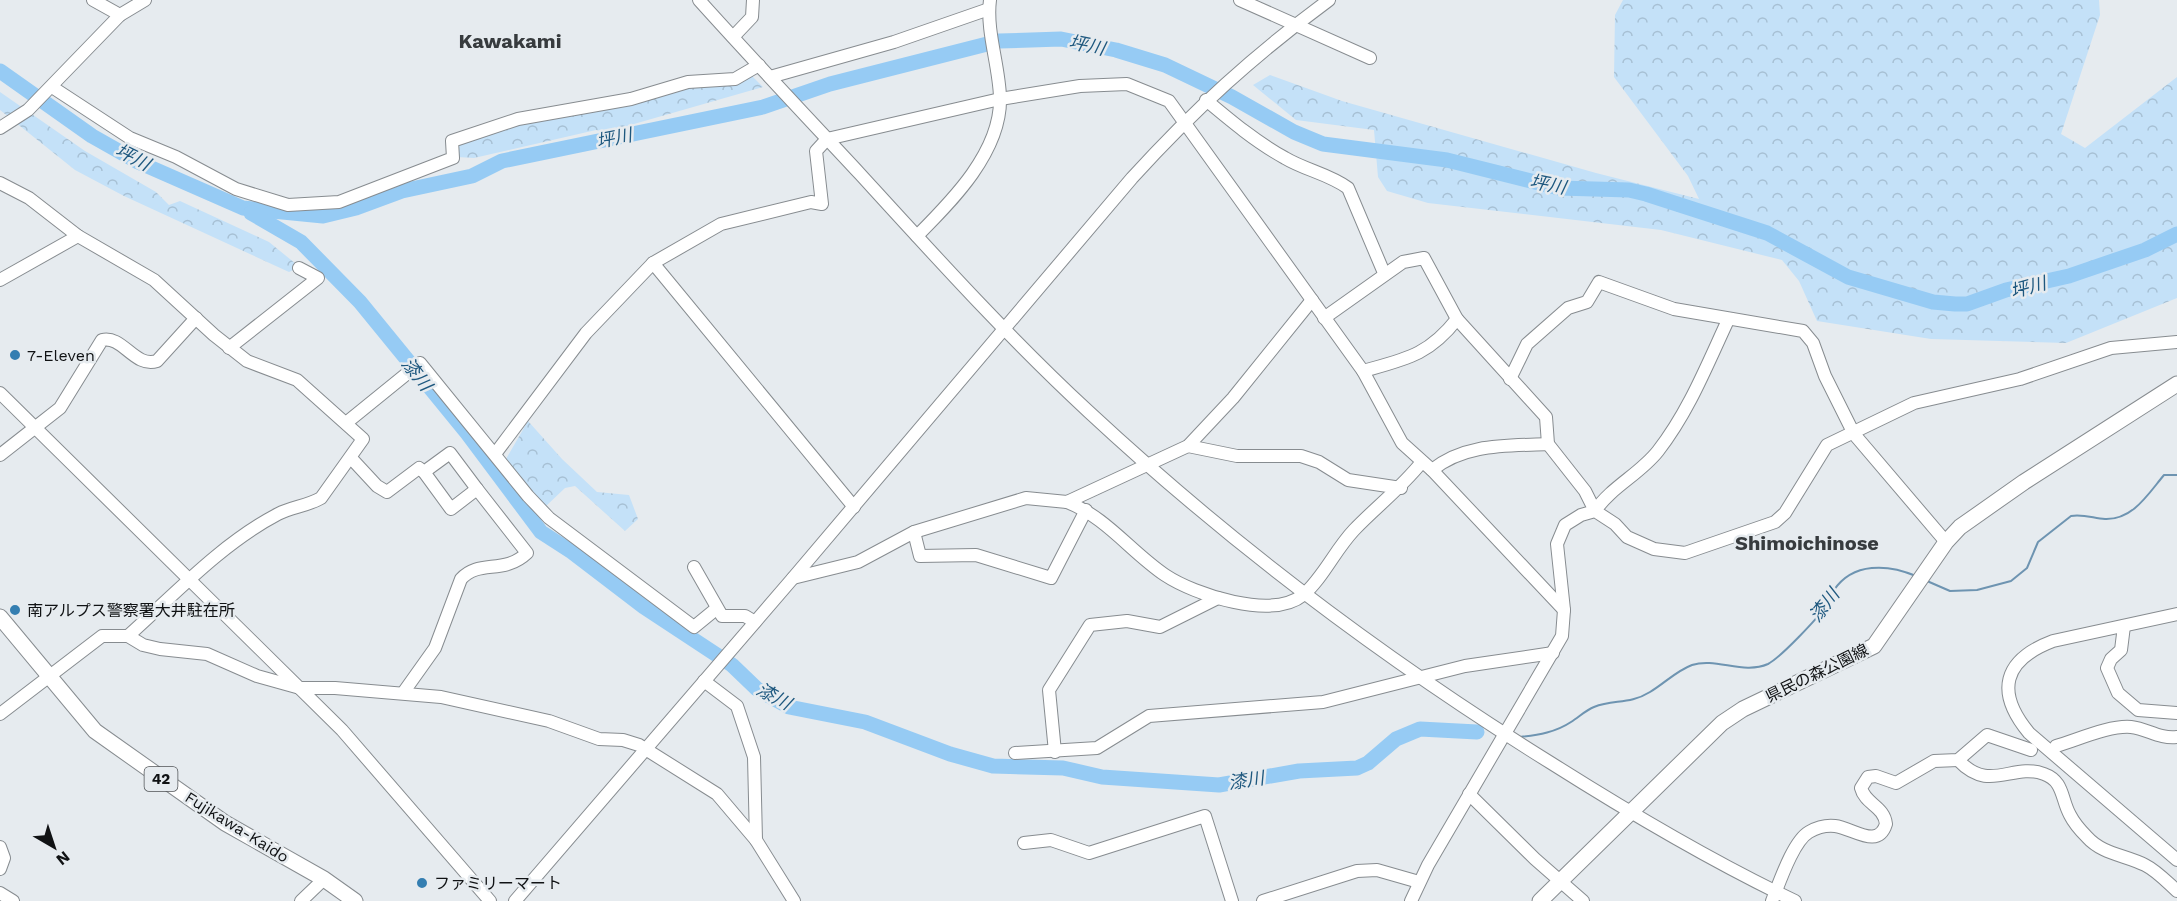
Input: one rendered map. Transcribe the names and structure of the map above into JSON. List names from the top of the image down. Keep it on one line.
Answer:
{"streets":{"main road":["県民の森公園線","42","Fujikawa-Kaido"]},"districts":["Kawakami","Shimoichinose"],"water":["坪川","漆川"],"places":["7-Eleven","南アルプス警察署大井駐在所","ファミリーマート"],"north":"bottom right"}
